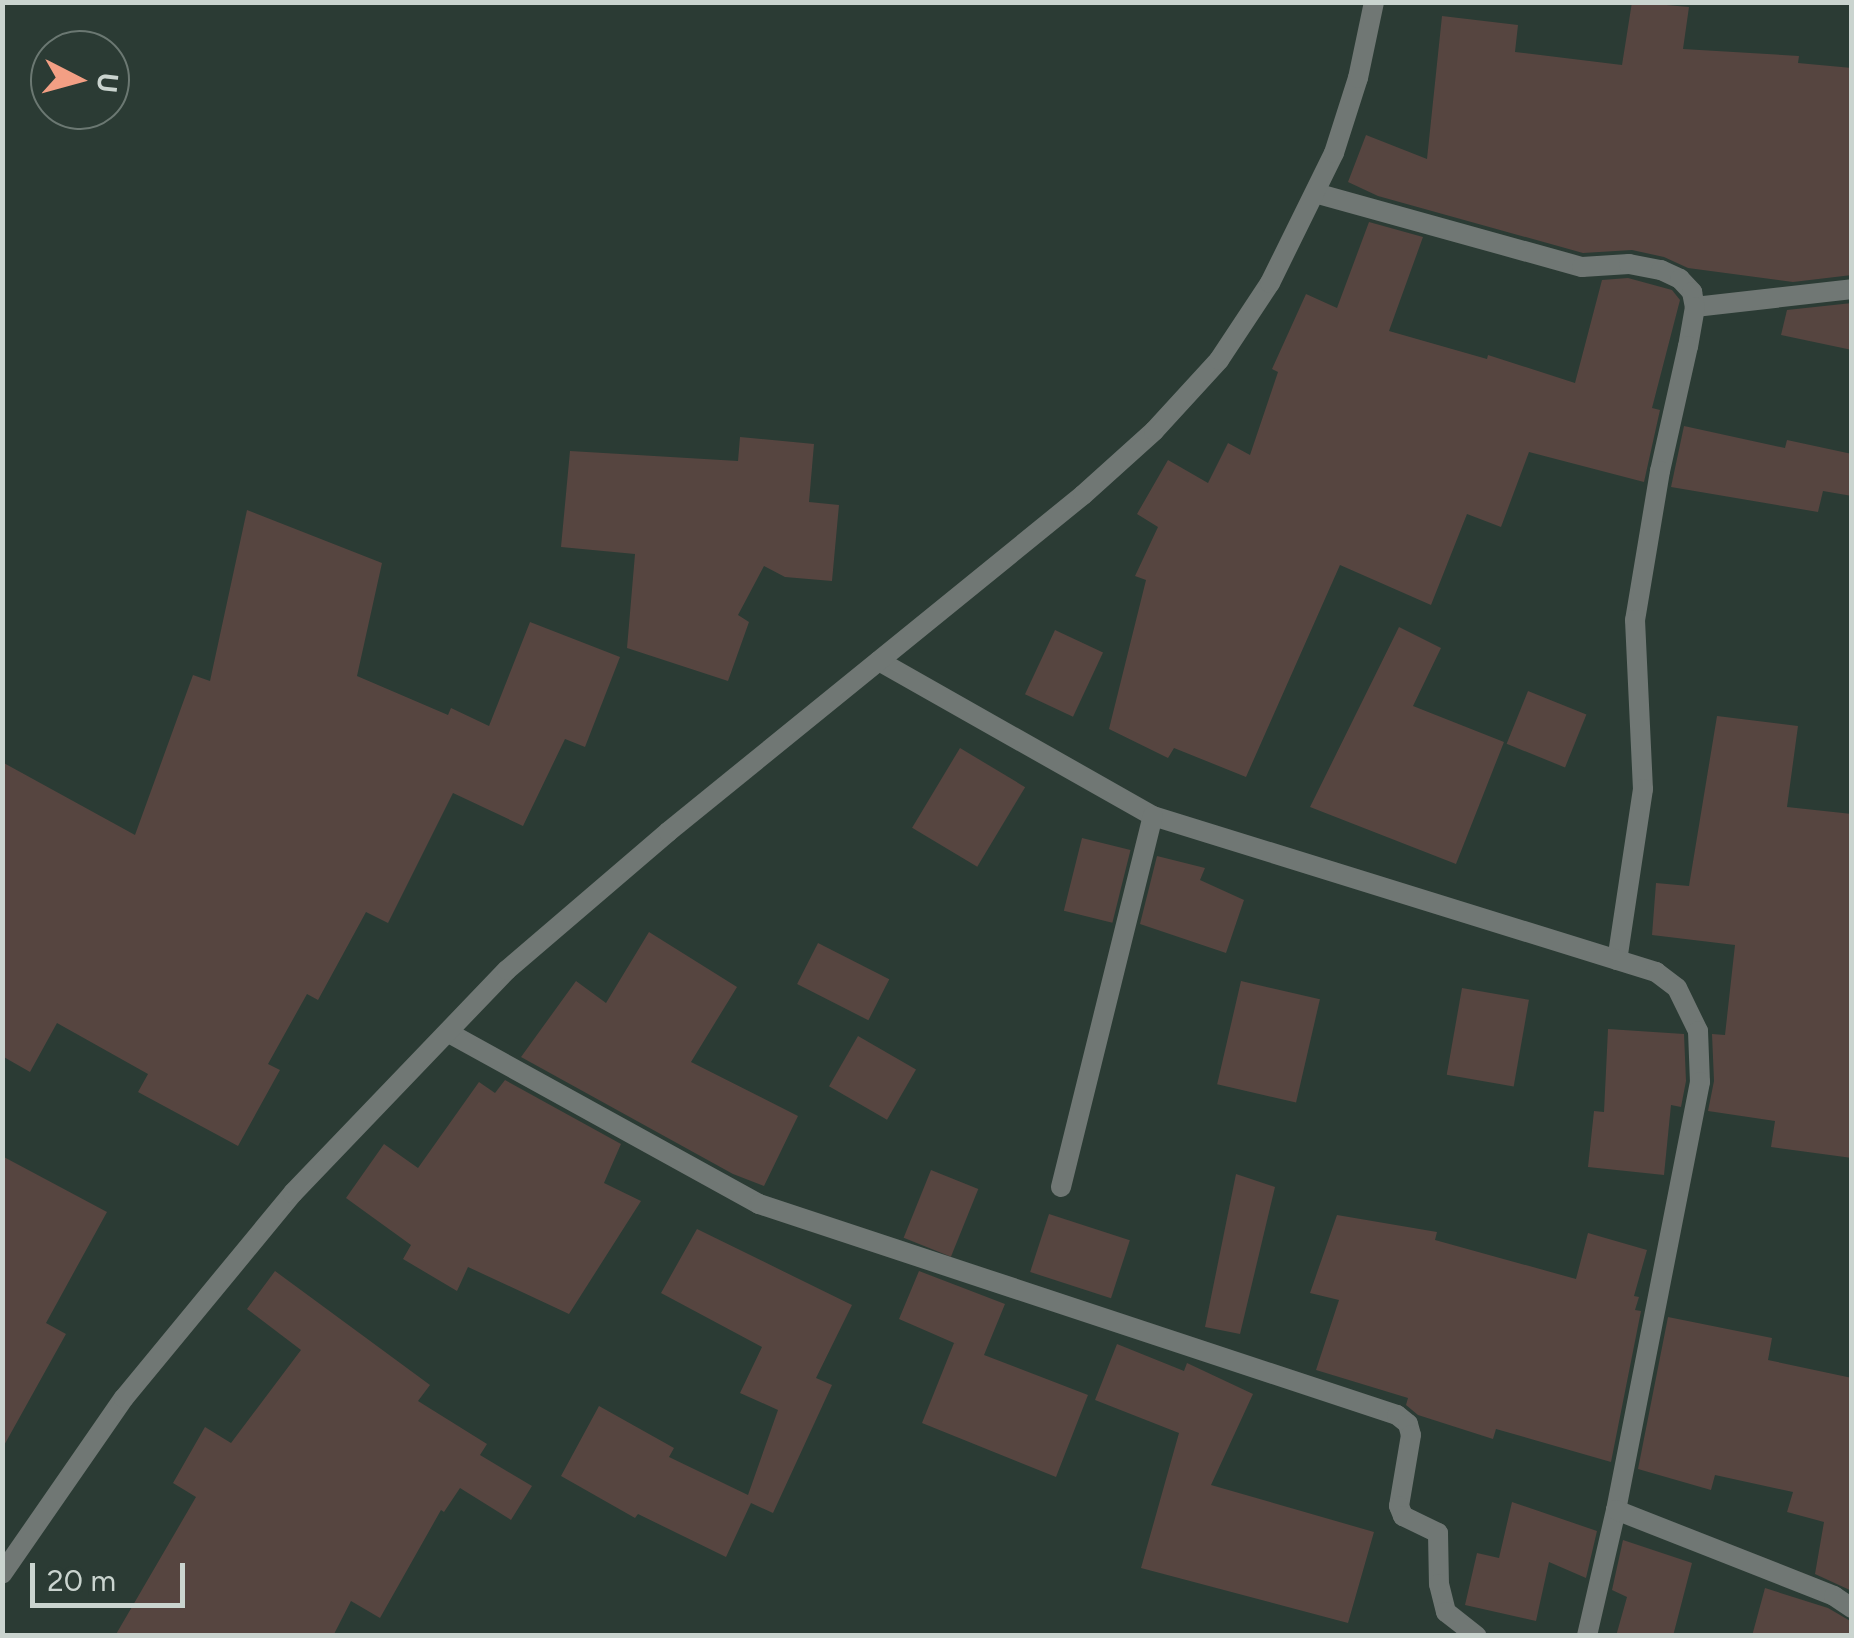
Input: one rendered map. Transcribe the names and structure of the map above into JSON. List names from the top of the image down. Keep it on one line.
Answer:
{"scale_bar":"20 m","north":"right"}
